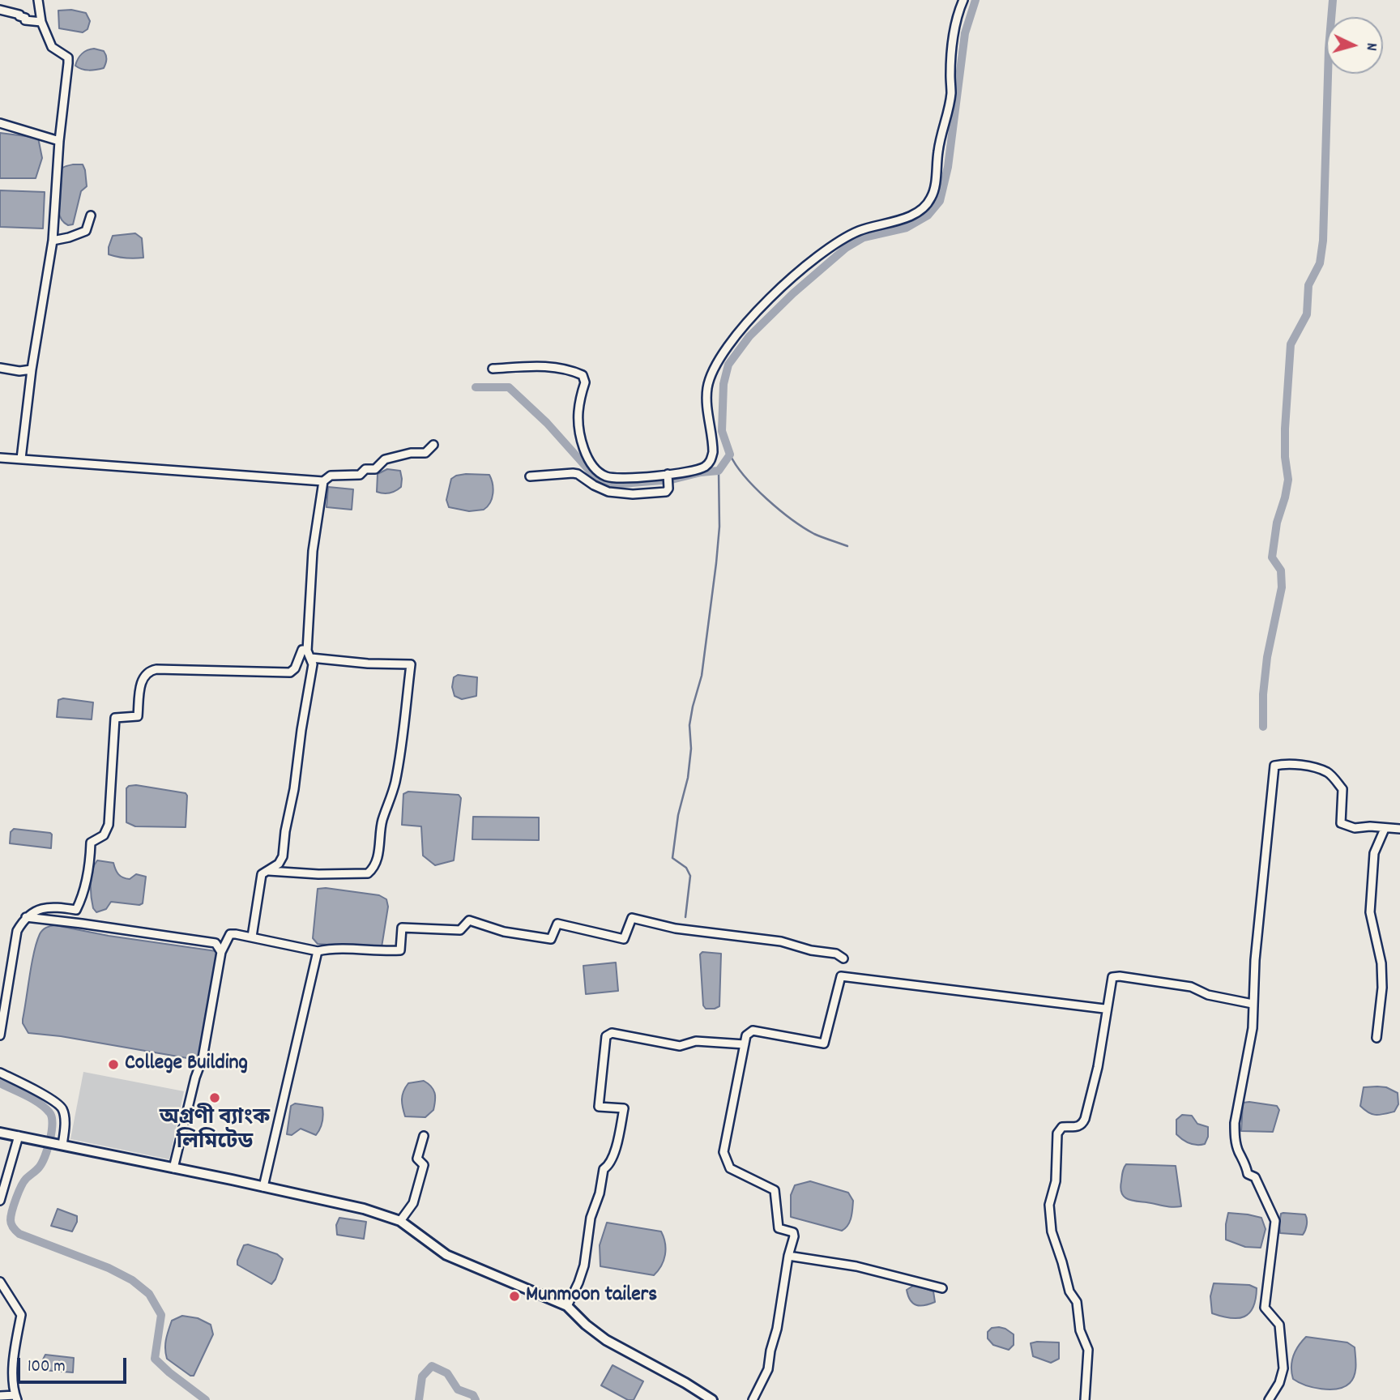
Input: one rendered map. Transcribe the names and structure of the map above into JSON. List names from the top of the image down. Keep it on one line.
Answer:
{"places":["College Building","অগ্রণী ব্যাংক লিমিটেড","Munmoon tailers"],"scale_bar":"100 m","north":"right"}
